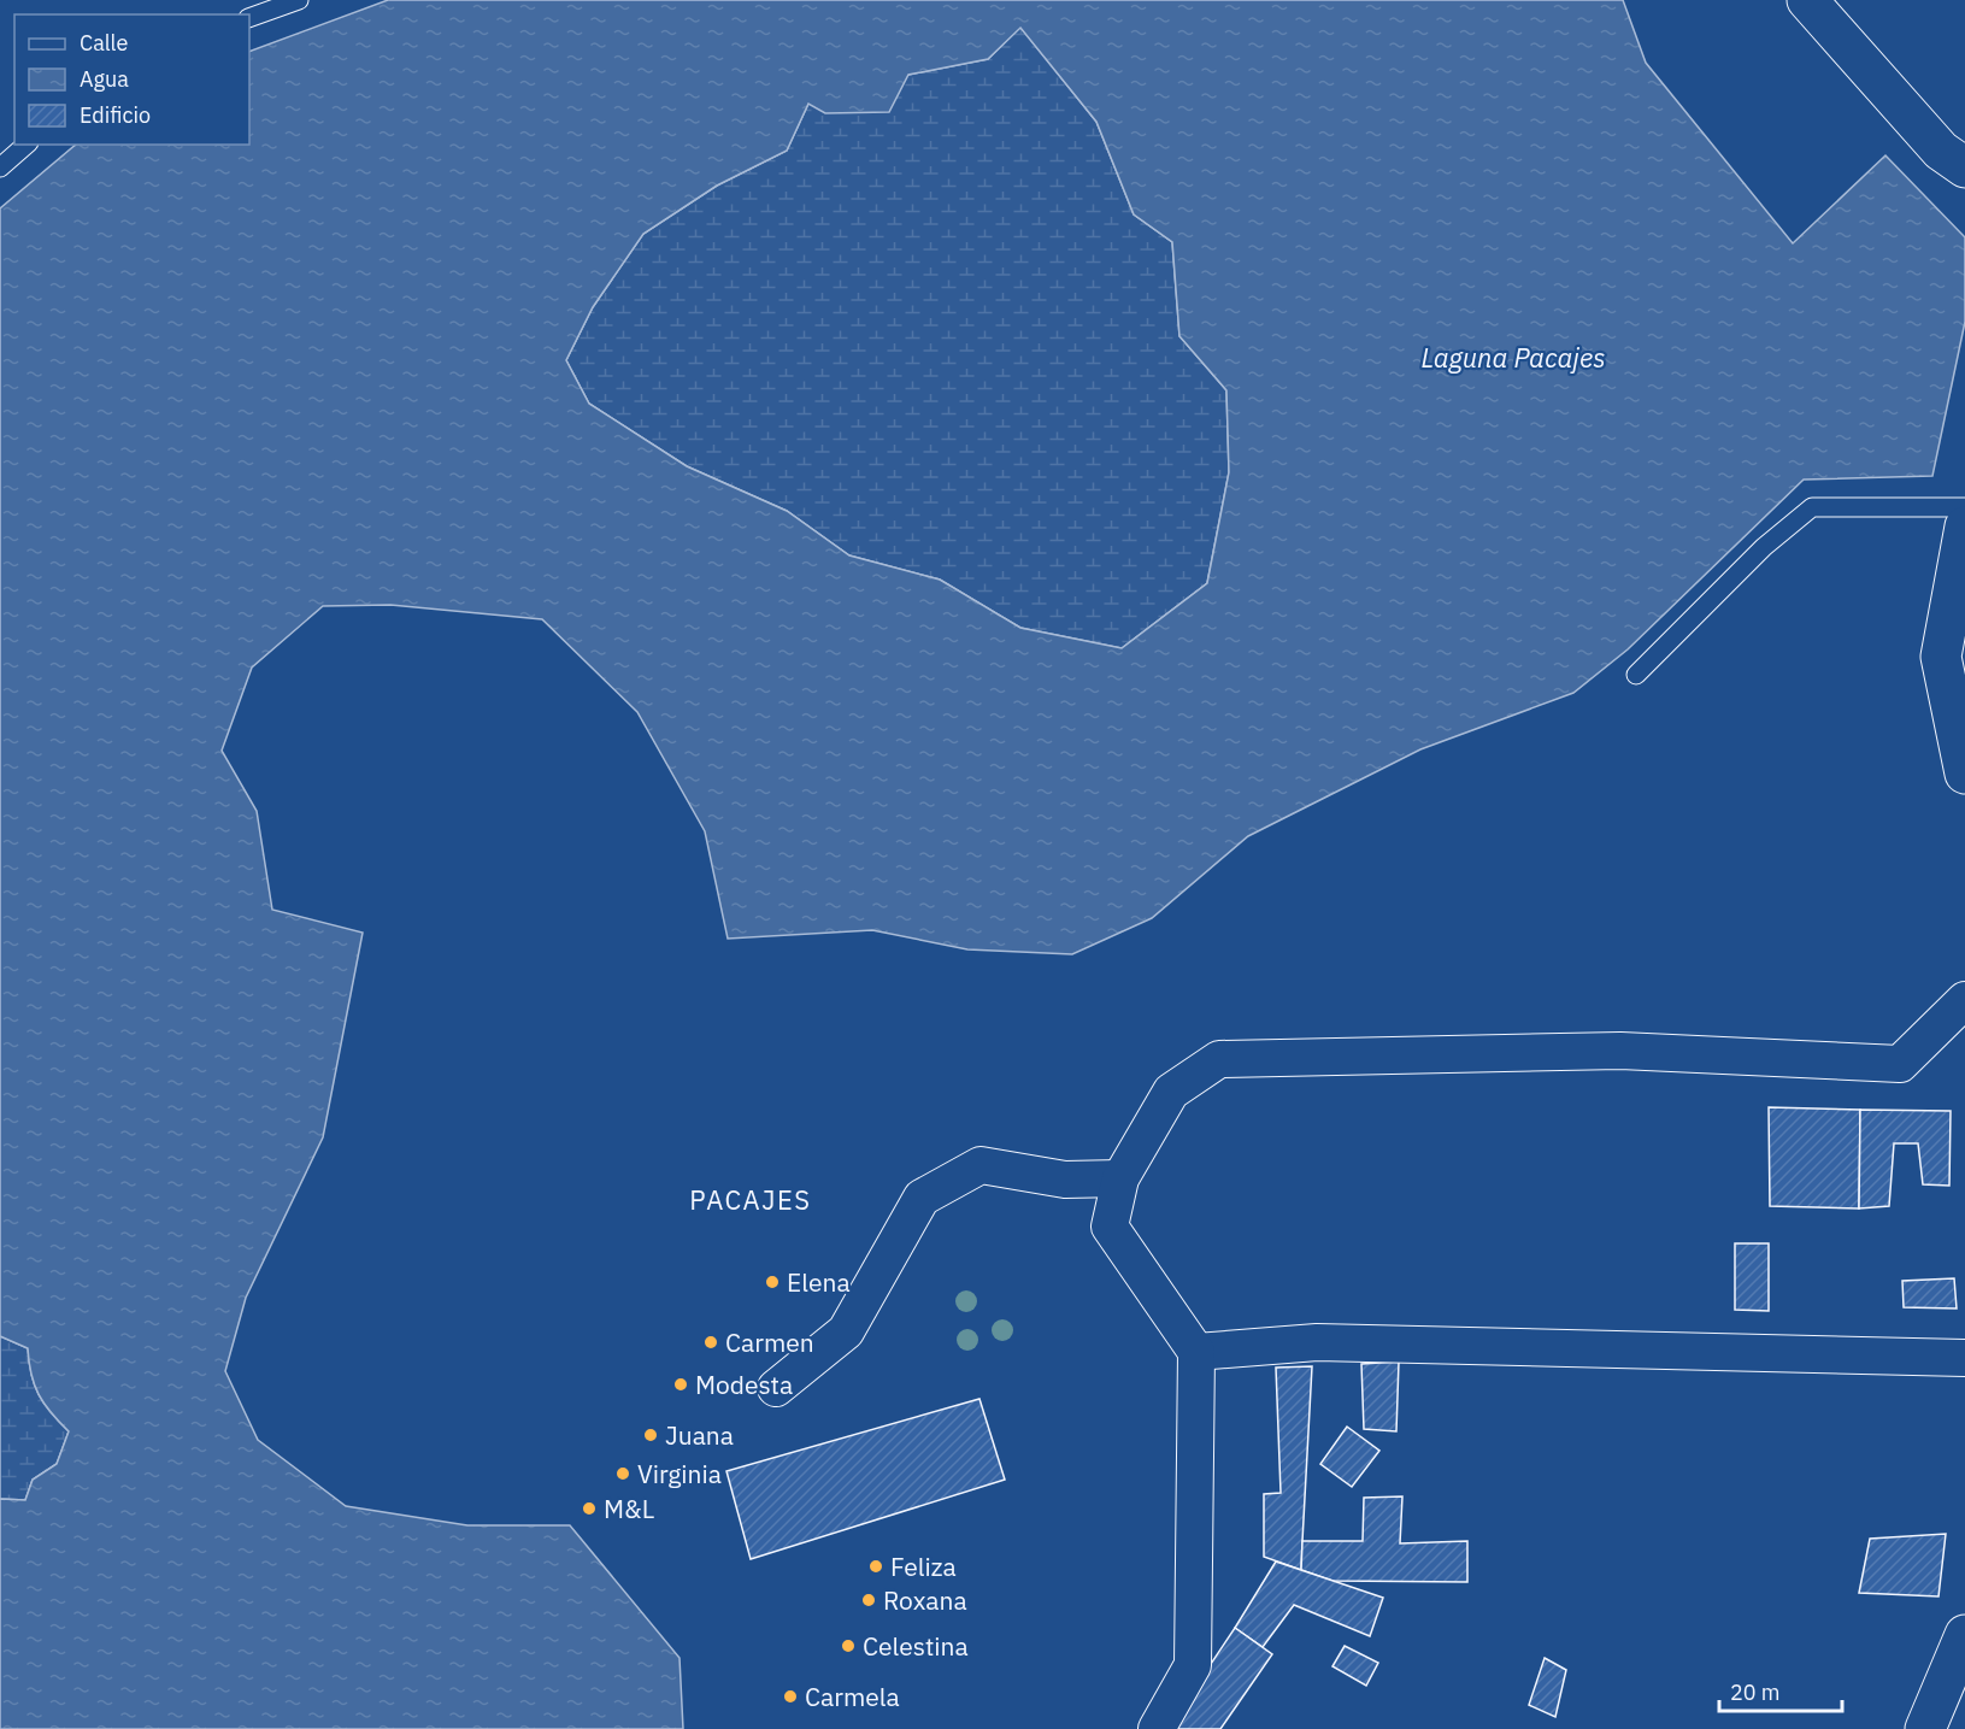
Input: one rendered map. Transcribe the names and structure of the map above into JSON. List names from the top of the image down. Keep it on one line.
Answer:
{"districts":["PACAJES"],"water":["Laguna Pacajes"],"places":["Elena","Carmen","Modesta","Juana","Virginia","M&L","Feliza","Roxana","Celestina","Carmela"],"legend":["Calle","Agua","Edificio"],"scale_bar":"20 m"}
